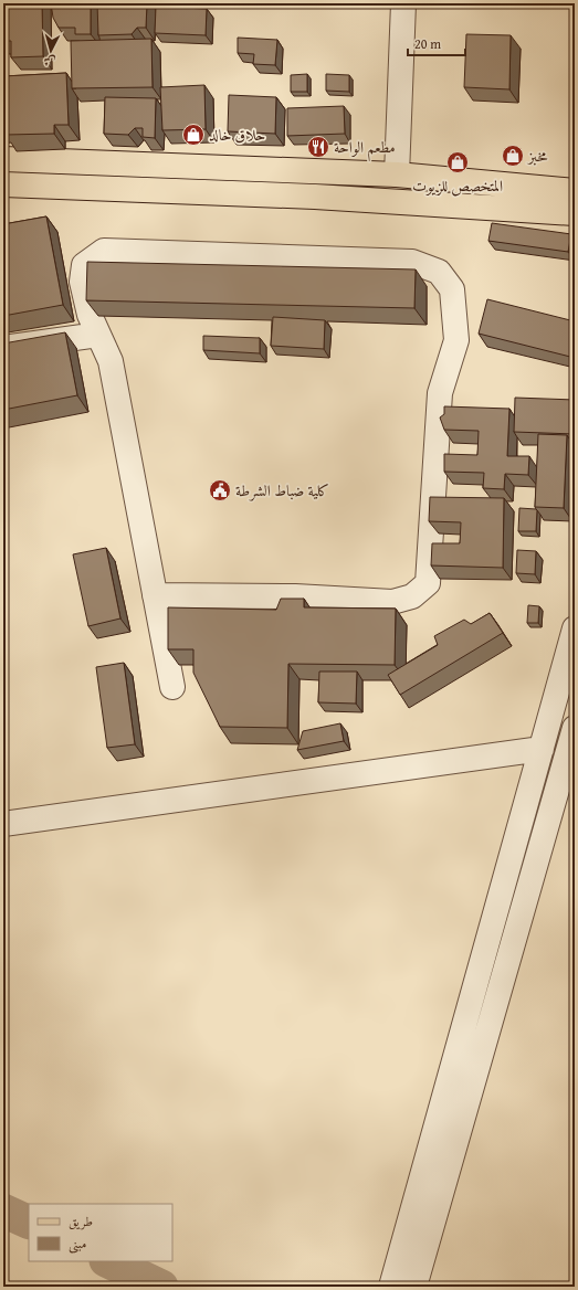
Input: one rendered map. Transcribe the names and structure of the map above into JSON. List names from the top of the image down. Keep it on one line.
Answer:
{"places":{"shop":["حلاق خالد","مخبز","المتخصص للزيوت"],"restaurant":["مطعم الواحة"],"public building":["كلية ضباط الشرطة"]},"legend":["طريق","مبنى"],"scale_bar":"20 m","north":"bottom"}
